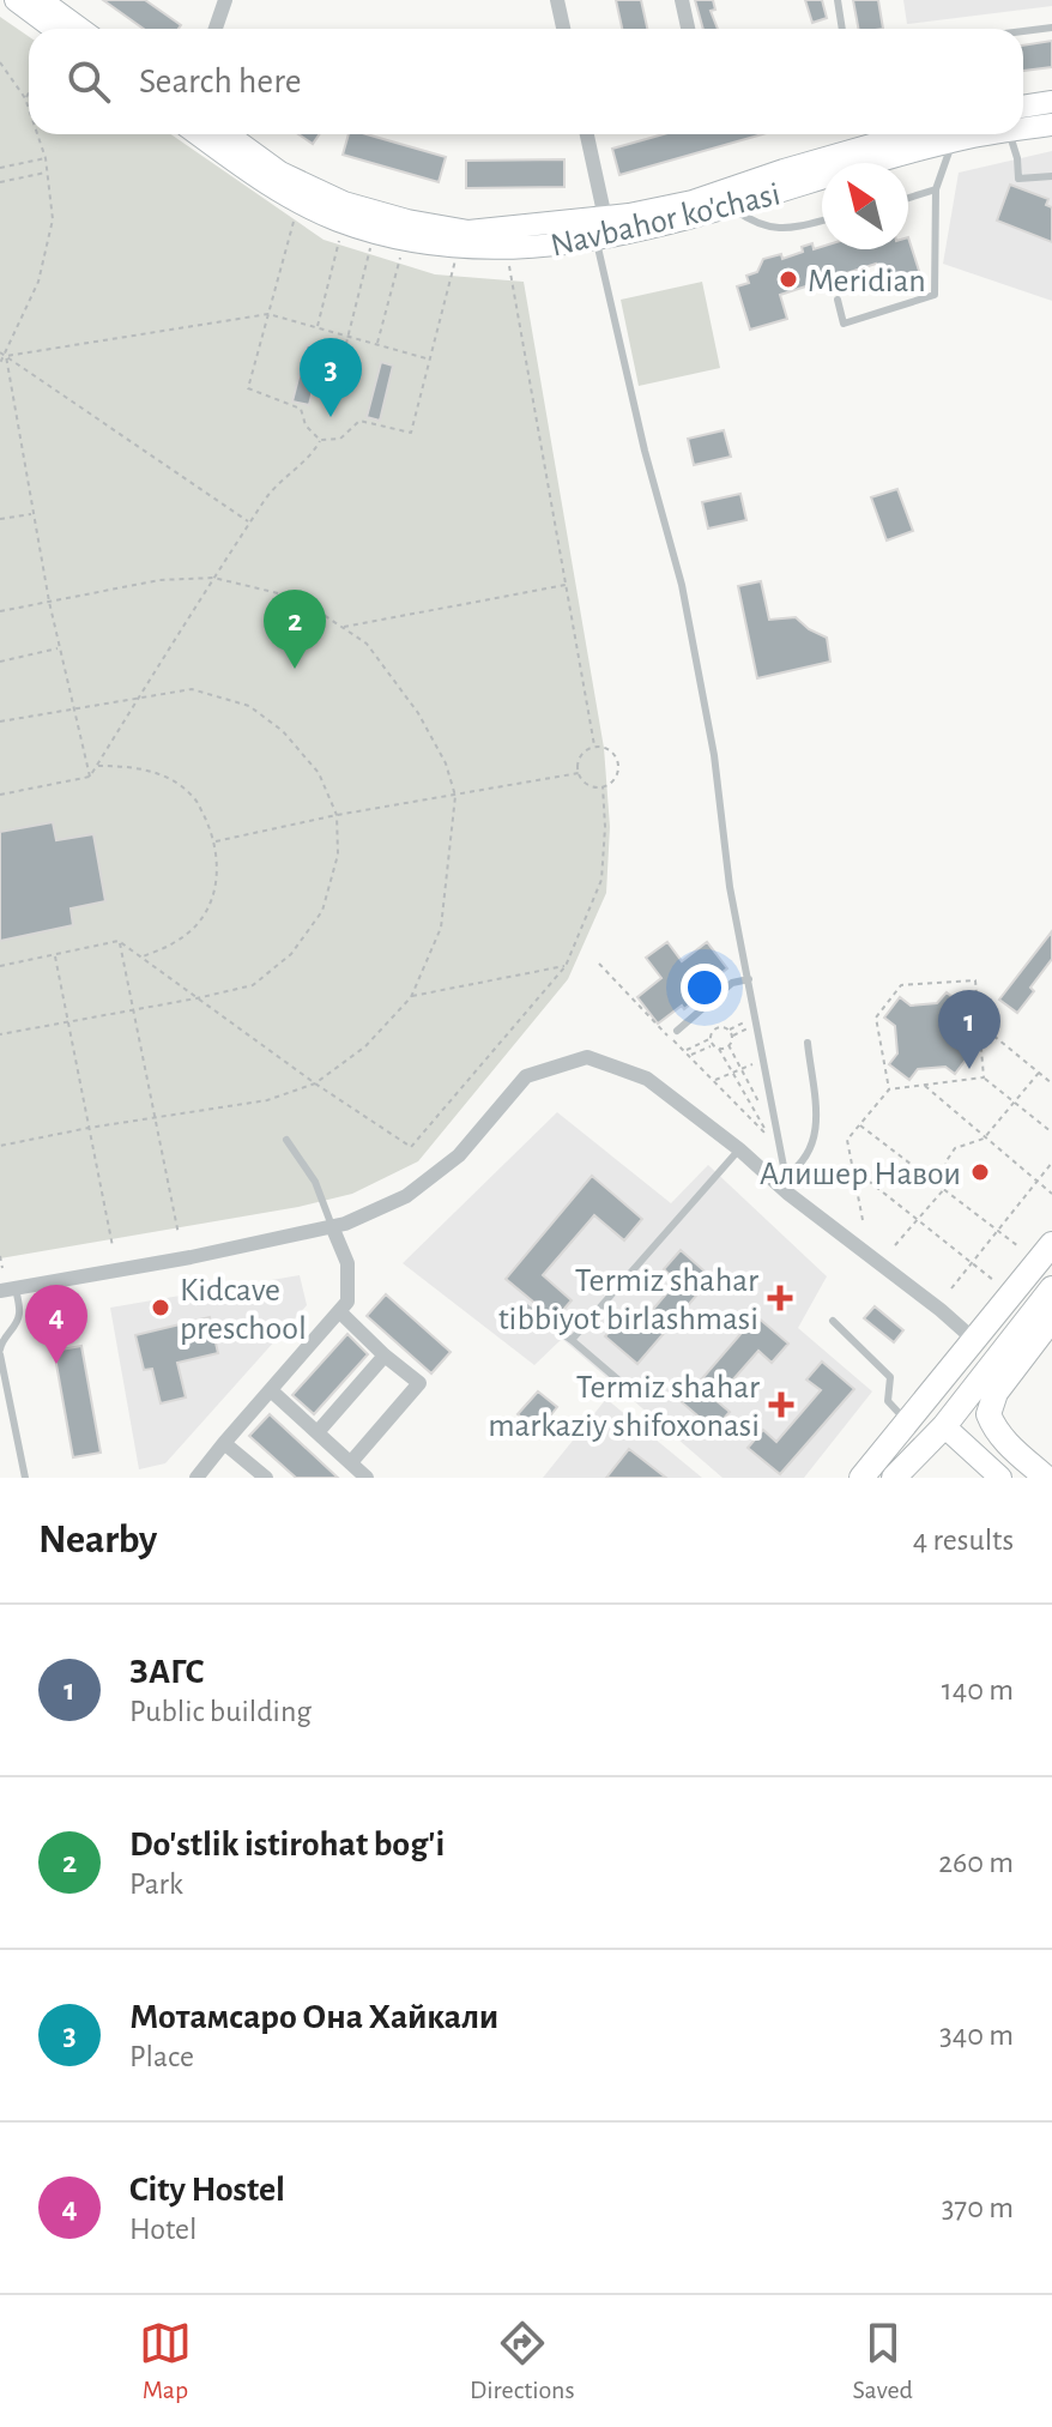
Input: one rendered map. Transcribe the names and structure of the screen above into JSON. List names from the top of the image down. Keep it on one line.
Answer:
{"streets":{"street":["Navbahor ko'chasi"]},"places":{"other":["Meridian","Алишер Навои","Kidcave preschool"],"health":["Termiz shahar tibbiyot birlashmasi","Termiz shahar markaziy shifoxonasi"]},"north":"top left","page":{"search":"Search here","pins":["3","2","1","4"],"heading":["Nearby","4 results"],"list":[{"mark":"1","name":"ЗАГС","note":"Public building","value":"140 m"},{"mark":"2","name":"Do'stlik istirohat bog'i","note":"Park","value":"260 m"},{"mark":"3","name":"Мотамсаро Она Хайкали","note":"Place","value":"340 m"},{"mark":"4","name":"City Hostel","note":"Hotel","value":"370 m"}],"nav":["Map","Directions","Saved"]}}
